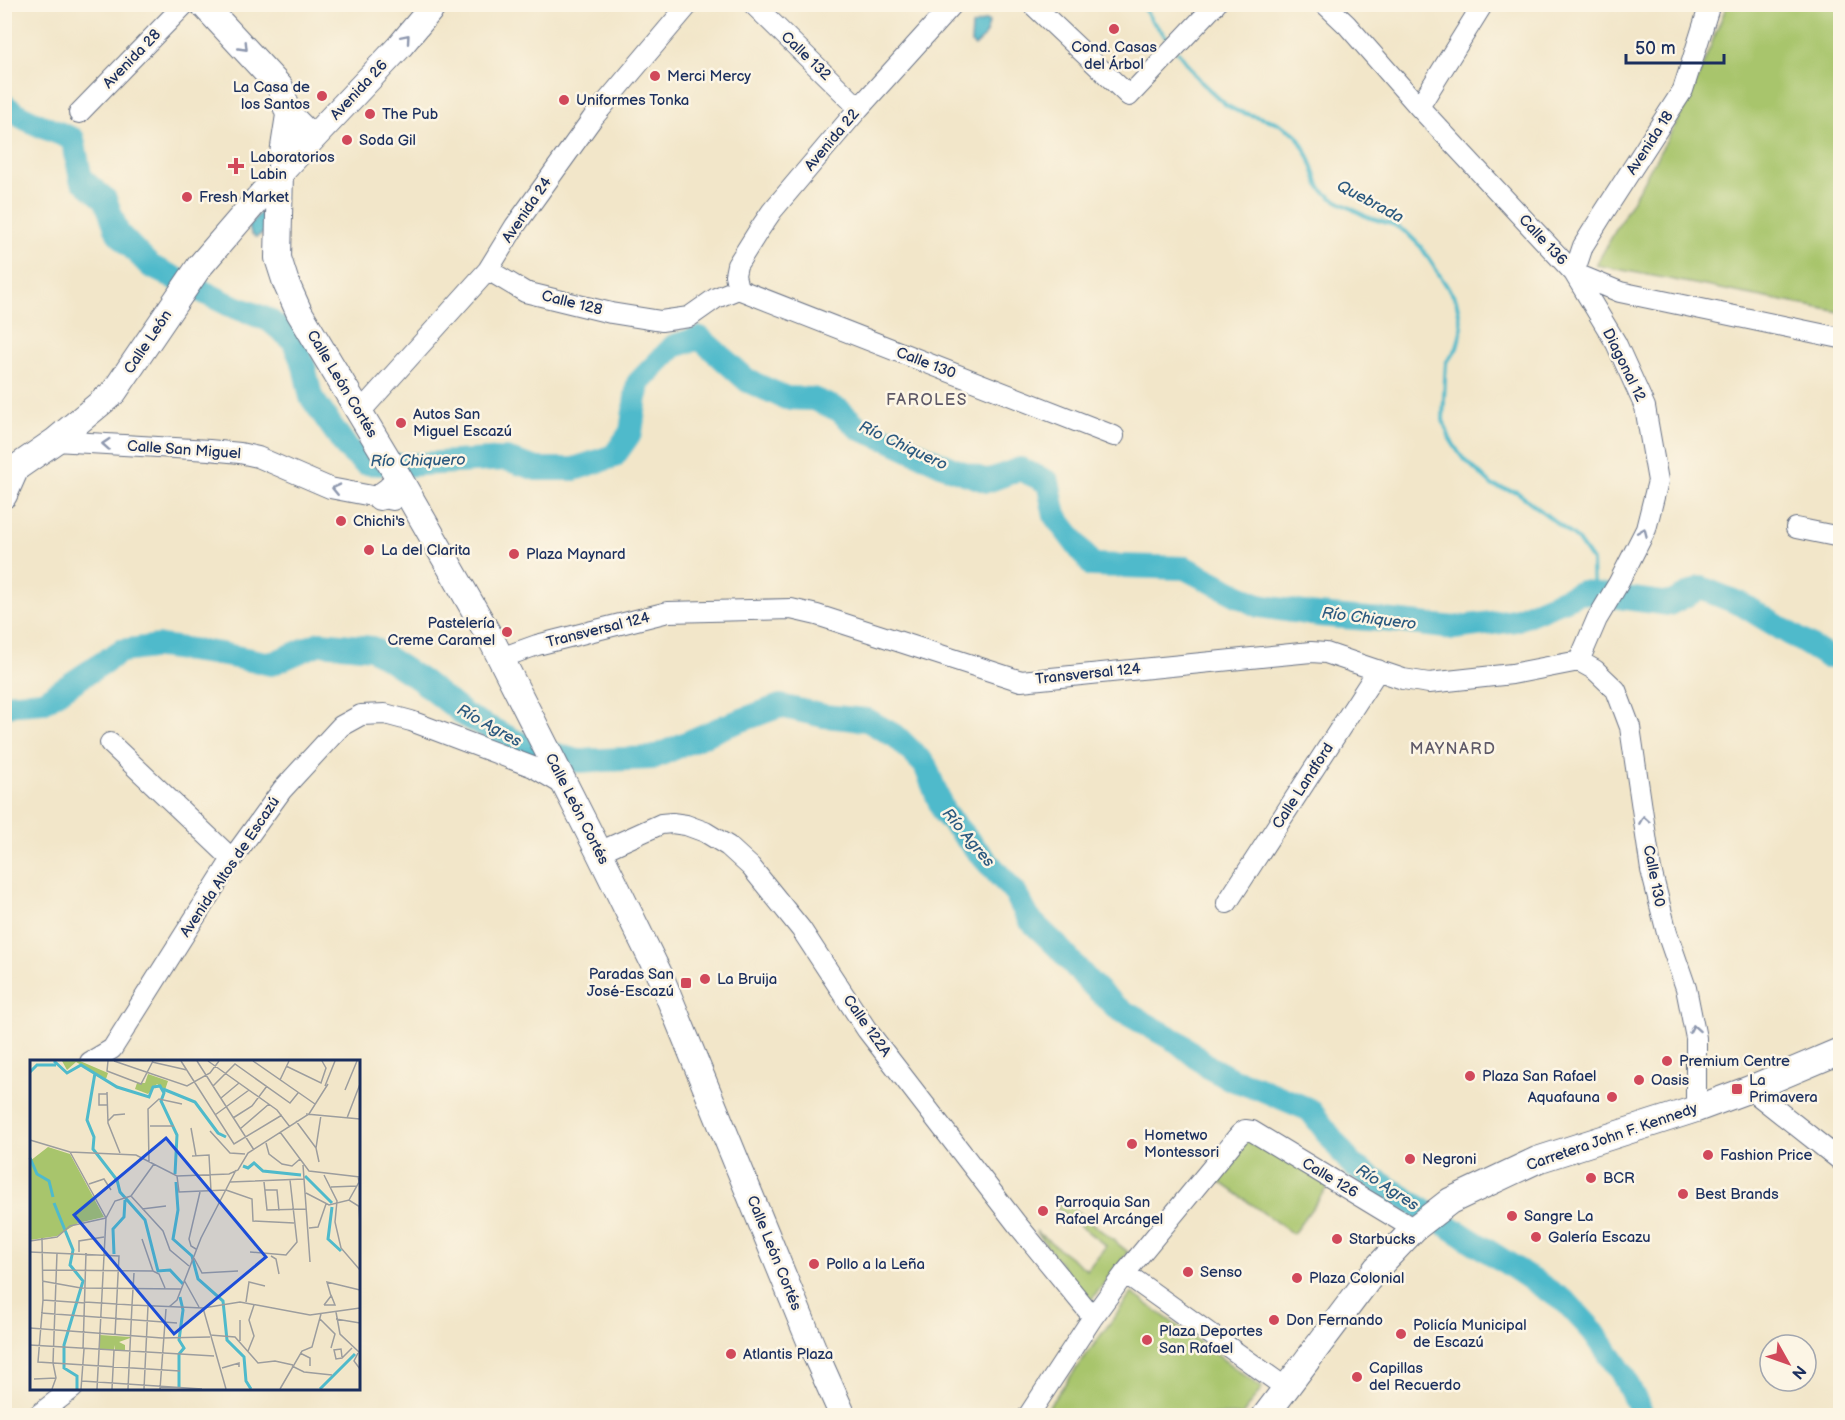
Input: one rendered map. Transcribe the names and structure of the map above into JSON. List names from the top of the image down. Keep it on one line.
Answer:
{"streets":{"main road":["Avenida 26","Calle León","Calle León Cortés","Carretera John F. Kennedy"],"street":["Calle 132","Avenida 28","Avenida 22","Avenida 18","Avenida 24","Calle 136","Calle 128","Calle 130","Diagonal 12","Calle San Miguel","Transversal 124","Calle Landford","Avenida Altos de Escazú","Calle 122A","Calle 126"]},"crossings":[["Calle 132","Avenida 22"],["Avenida 26","Calle León"],["Avenida 26","Calle León Cortés"],["Avenida 22","Calle 128"],["Avenida 22","Calle 130"],["Avenida 18","Calle 136"],["Avenida 18","Diagonal 12"],["Avenida 24","Calle 128"],["Avenida 24","Calle León Cortés"],["Calle 136","Diagonal 12"],["Calle 128","Calle 130"],["Calle León","Calle León Cortés"],["Calle León","Calle San Miguel"],["Calle 130","Diagonal 12"],["Calle 130","Transversal 124"],["Calle 130","Carretera John F. Kennedy"],["Diagonal 12","Transversal 124"],["Calle León Cortés","Calle San Miguel"],["Calle León Cortés","Transversal 124"],["Calle León Cortés","Avenida Altos de Escazú"],["Calle León Cortés","Calle 122A"],["Transversal 124","Calle Landford"],["Carretera John F. Kennedy","Calle 126"]],"one_way":["Avenida 26","Calle 130","Diagonal 12","Calle San Miguel"],"districts":["FAROLES","MAYNARD"],"water":["Quebrada","Río Chiquero","Río Agres"],"places":{"other":["Cond. Casas del Árbol","Merci Mercy","La Casa de los Santos","Uniformes Tonka","The Pub","Soda Gil","Fresh Market","Autos San Miguel Escazú","Chichi's","La del Clarita","Plaza Maynard","Pastelería Creme Caramel","La Bruija","Premium Centre","Plaza San Rafael","Oasis","Aquafauna","Hometwo Montessori","Fashion Price","Negroni","BCR","Best Brands","Parroquia San Rafael Arcángel","Sangre La","Galería Escazu","Starbucks","Pollo a la Leña","Senso","Plaza Colonial","Don Fernando","Policía Municipal de Escazú","Plaza Deportes San Rafael","Atlantis Plaza","Capillas del Recuerdo"],"health":["Laboratorios Labin"],"transit":["Paradas San José-Escazú","La Primavera"]},"scale_bar":"50 m","north":"bottom right"}
